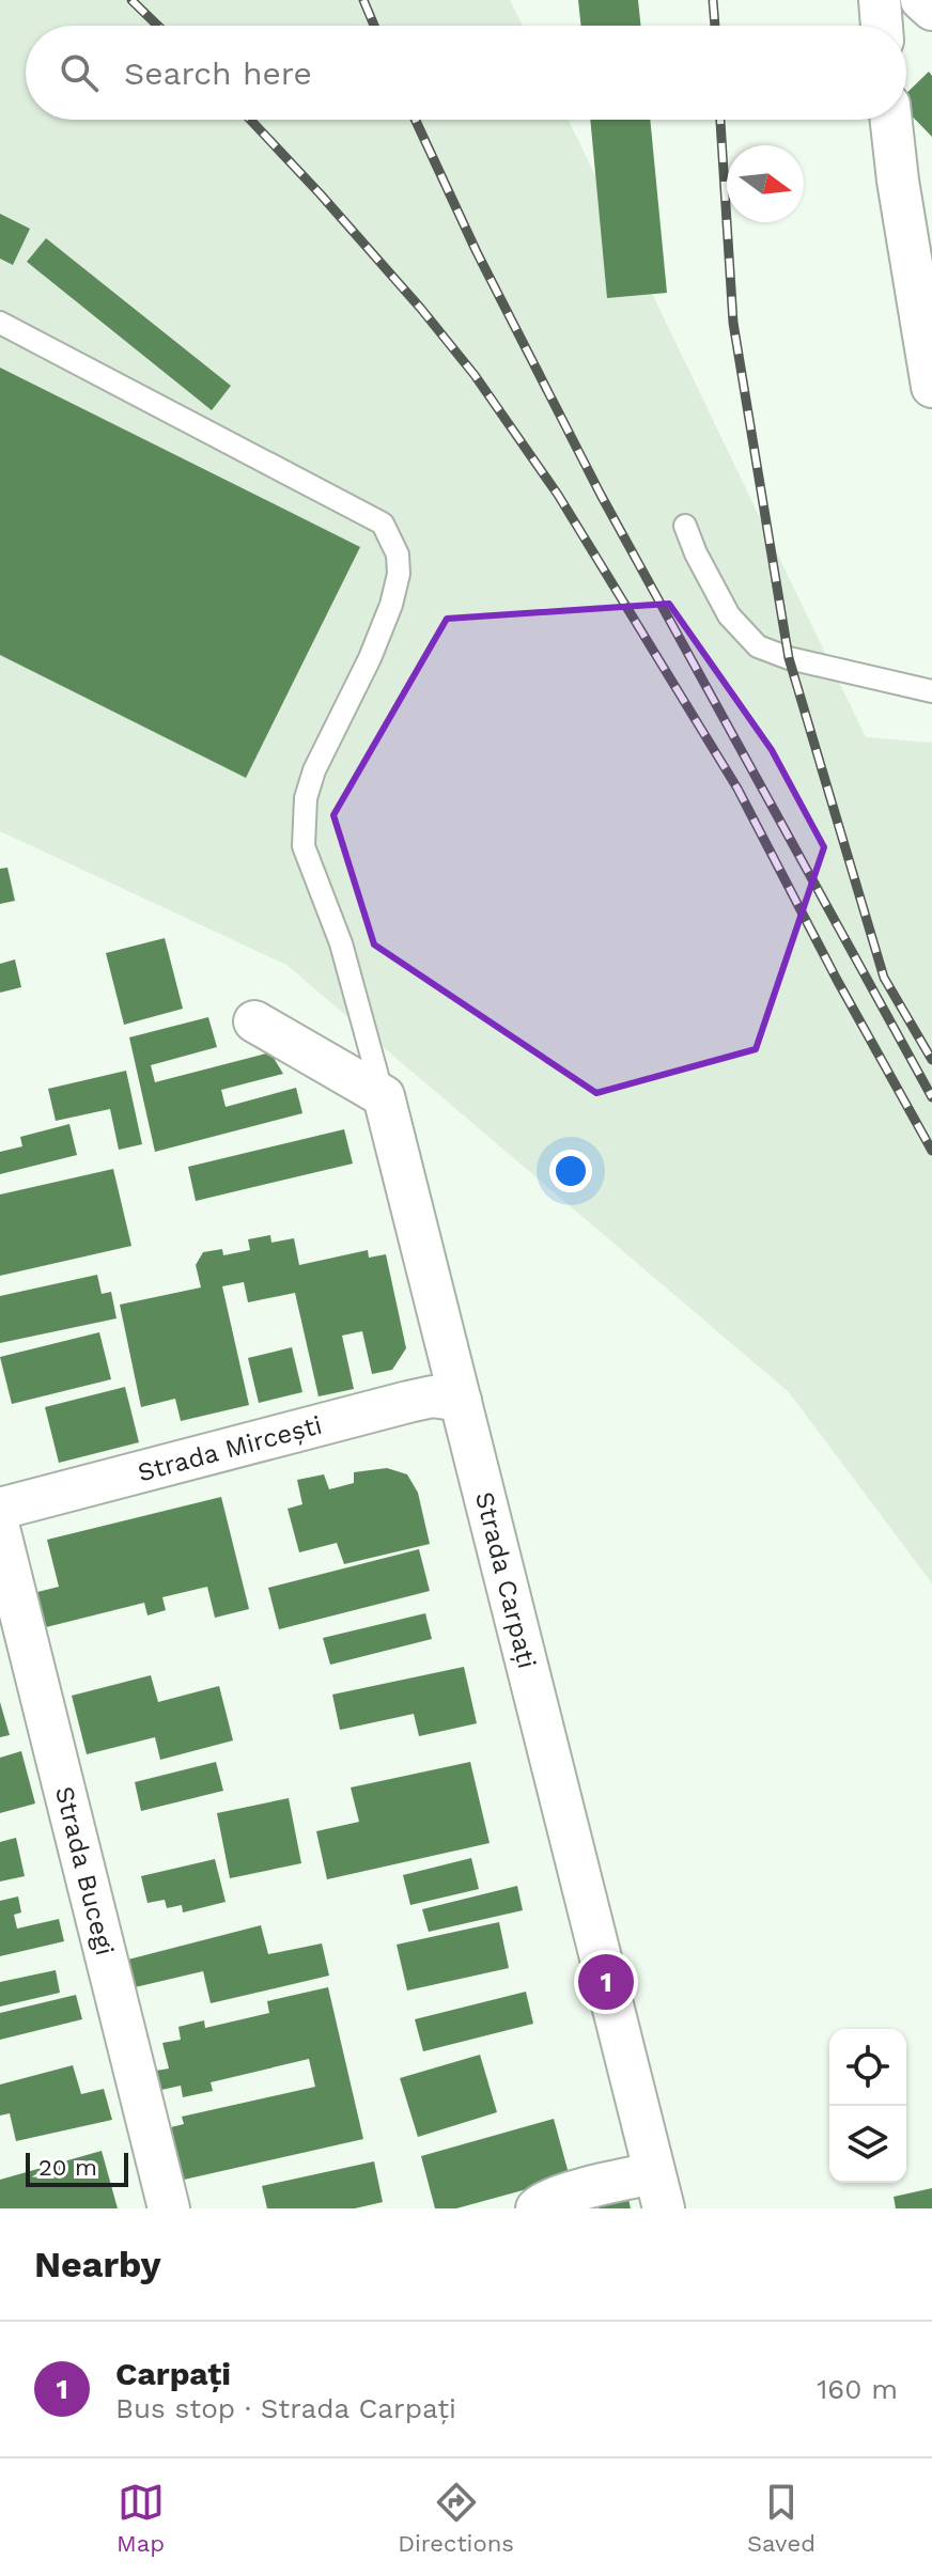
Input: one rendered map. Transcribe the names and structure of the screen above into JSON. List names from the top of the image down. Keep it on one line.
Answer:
{"streets":{"street":["Strada Mircești","Strada Carpați","Strada Bucegi"]},"crossings":[["Strada Mircești","Strada Carpați"]],"scale_bar":"20 m","north":"right","page":{"search":"Search here","pins":"1","scale":"20 m","heading":"Nearby","list":[{"mark":"1","name":"Carpați","note":"Bus stop · Strada Carpați","value":"160 m"}],"nav":["Map","Directions","Saved"]}}
